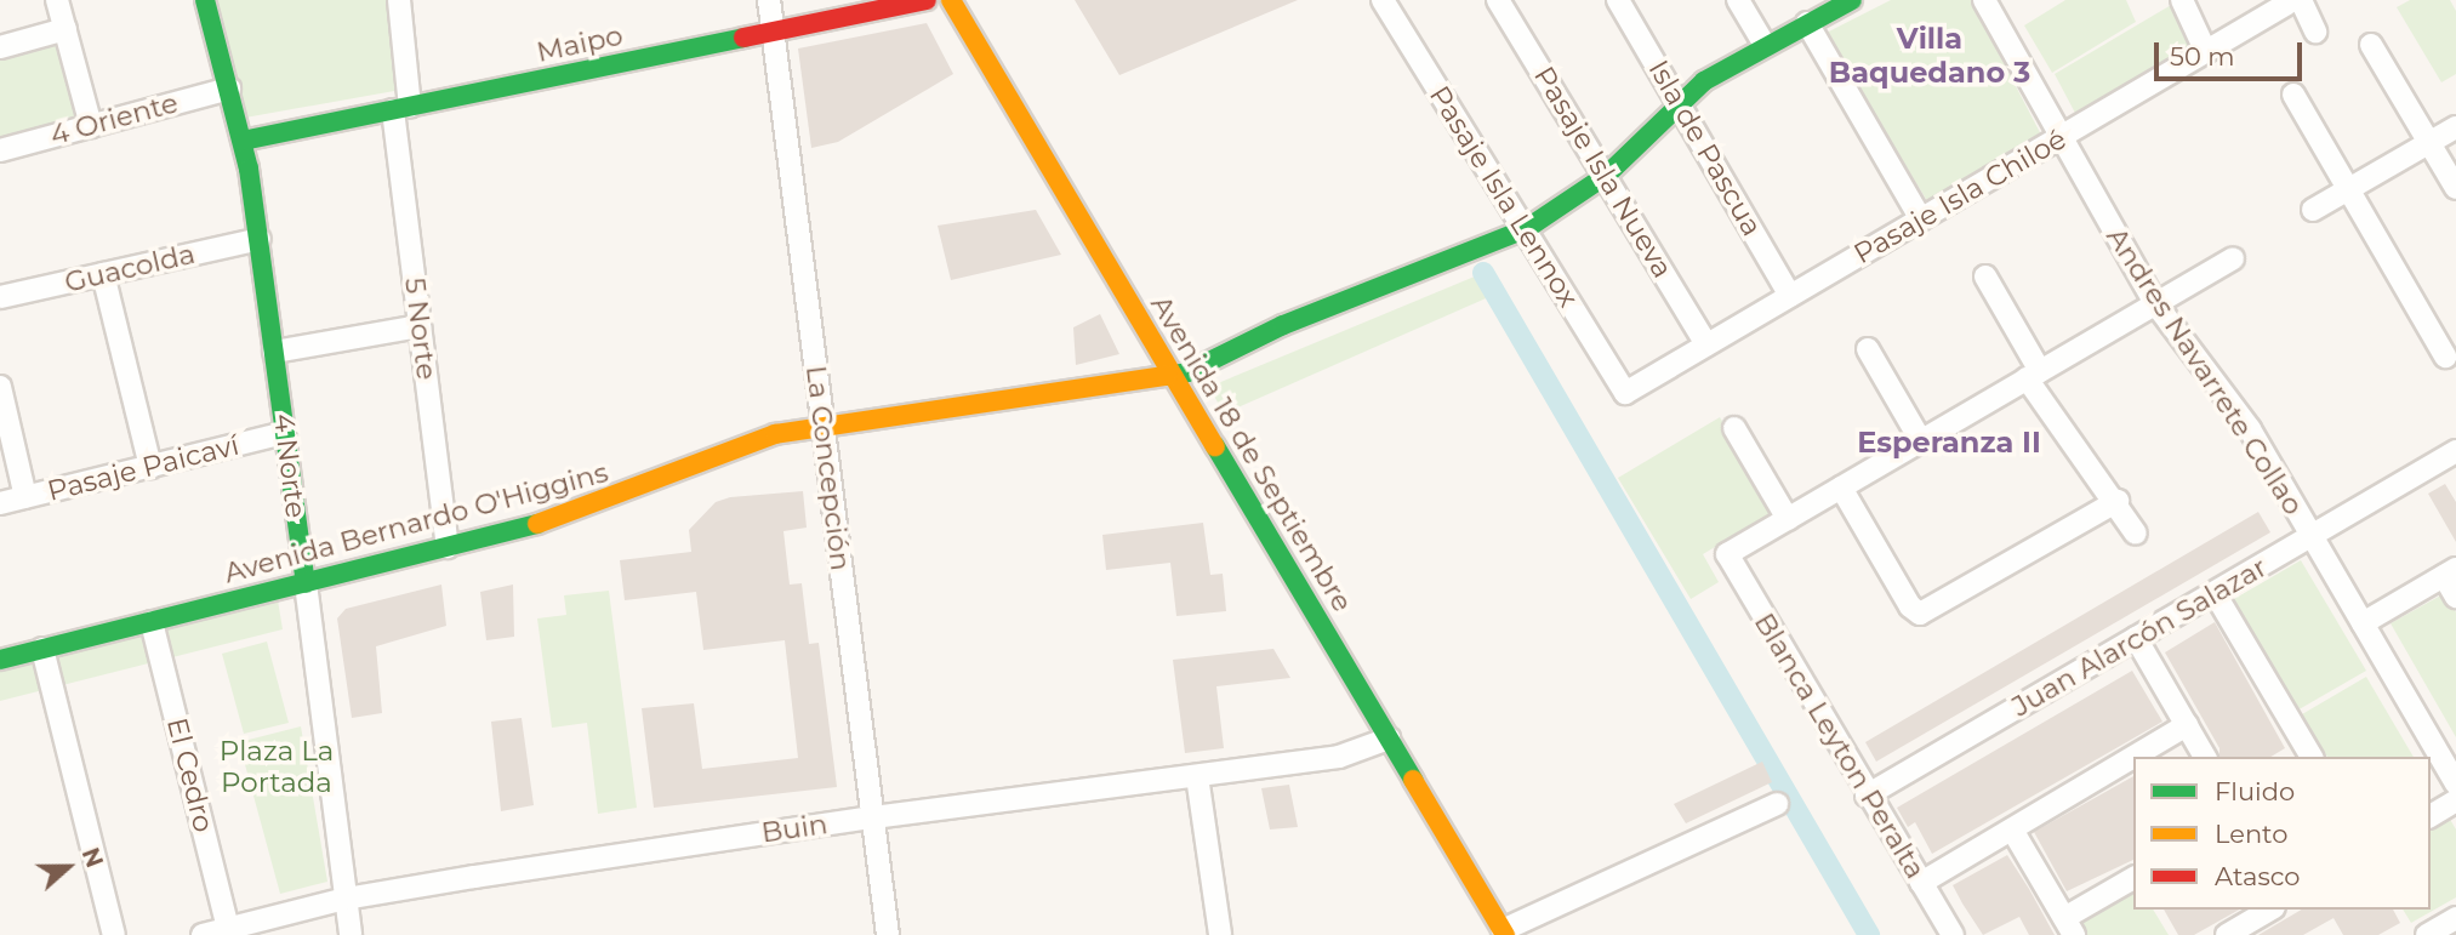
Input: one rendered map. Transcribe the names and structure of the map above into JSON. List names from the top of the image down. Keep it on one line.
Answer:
{"streets":{"main road":["Maipo","Avenida 18 de Septiembre","4 Norte","Avenida Bernardo O'Higgins"],"street":["4 Oriente","Isla de Pascua","Pasaje Isla Nueva","Pasaje Isla Lennox","Pasaje Isla Chiloé","Guacolda","5 Norte","Andres Navarrete Collao","Pasaje Paicaví","La Concepción","Juan Alarcón Salazar","Blanca Leyton Peralta","El Cedro","Buin"]},"crossings":[["Maipo","5 Norte"],["Maipo","4 Norte"],["Maipo","La Concepción"],["4 Oriente","4 Norte"],["Isla de Pascua","Pasaje Isla Chiloé"],["Isla de Pascua","Avenida Bernardo O'Higgins"],["Pasaje Isla Nueva","Pasaje Isla Chiloé"],["Pasaje Isla Nueva","Avenida Bernardo O'Higgins"],["Pasaje Isla Lennox","Pasaje Isla Chiloé"],["Pasaje Isla Lennox","Avenida Bernardo O'Higgins"],["Pasaje Isla Chiloé","Andres Navarrete Collao"],["Guacolda","4 Norte"],["5 Norte","Avenida Bernardo O'Higgins"],["Andres Navarrete Collao","Juan Alarcón Salazar"],["Avenida 18 de Septiembre","Avenida Bernardo O'Higgins"],["Avenida 18 de Septiembre","Buin"],["4 Norte","Pasaje Paicaví"],["4 Norte","Avenida Bernardo O'Higgins"],["4 Norte","Buin"],["La Concepción","Avenida Bernardo O'Higgins"],["La Concepción","Buin"],["Avenida Bernardo O'Higgins","El Cedro"],["Juan Alarcón Salazar","Blanca Leyton Peralta"],["El Cedro","Buin"]],"districts":["Villa Baquedano 3","Esperanza II"],"parks":["Plaza La Portada"],"legend":["Fluido","Lento","Atasco"],"scale_bar":"50 m","north":"right"}
